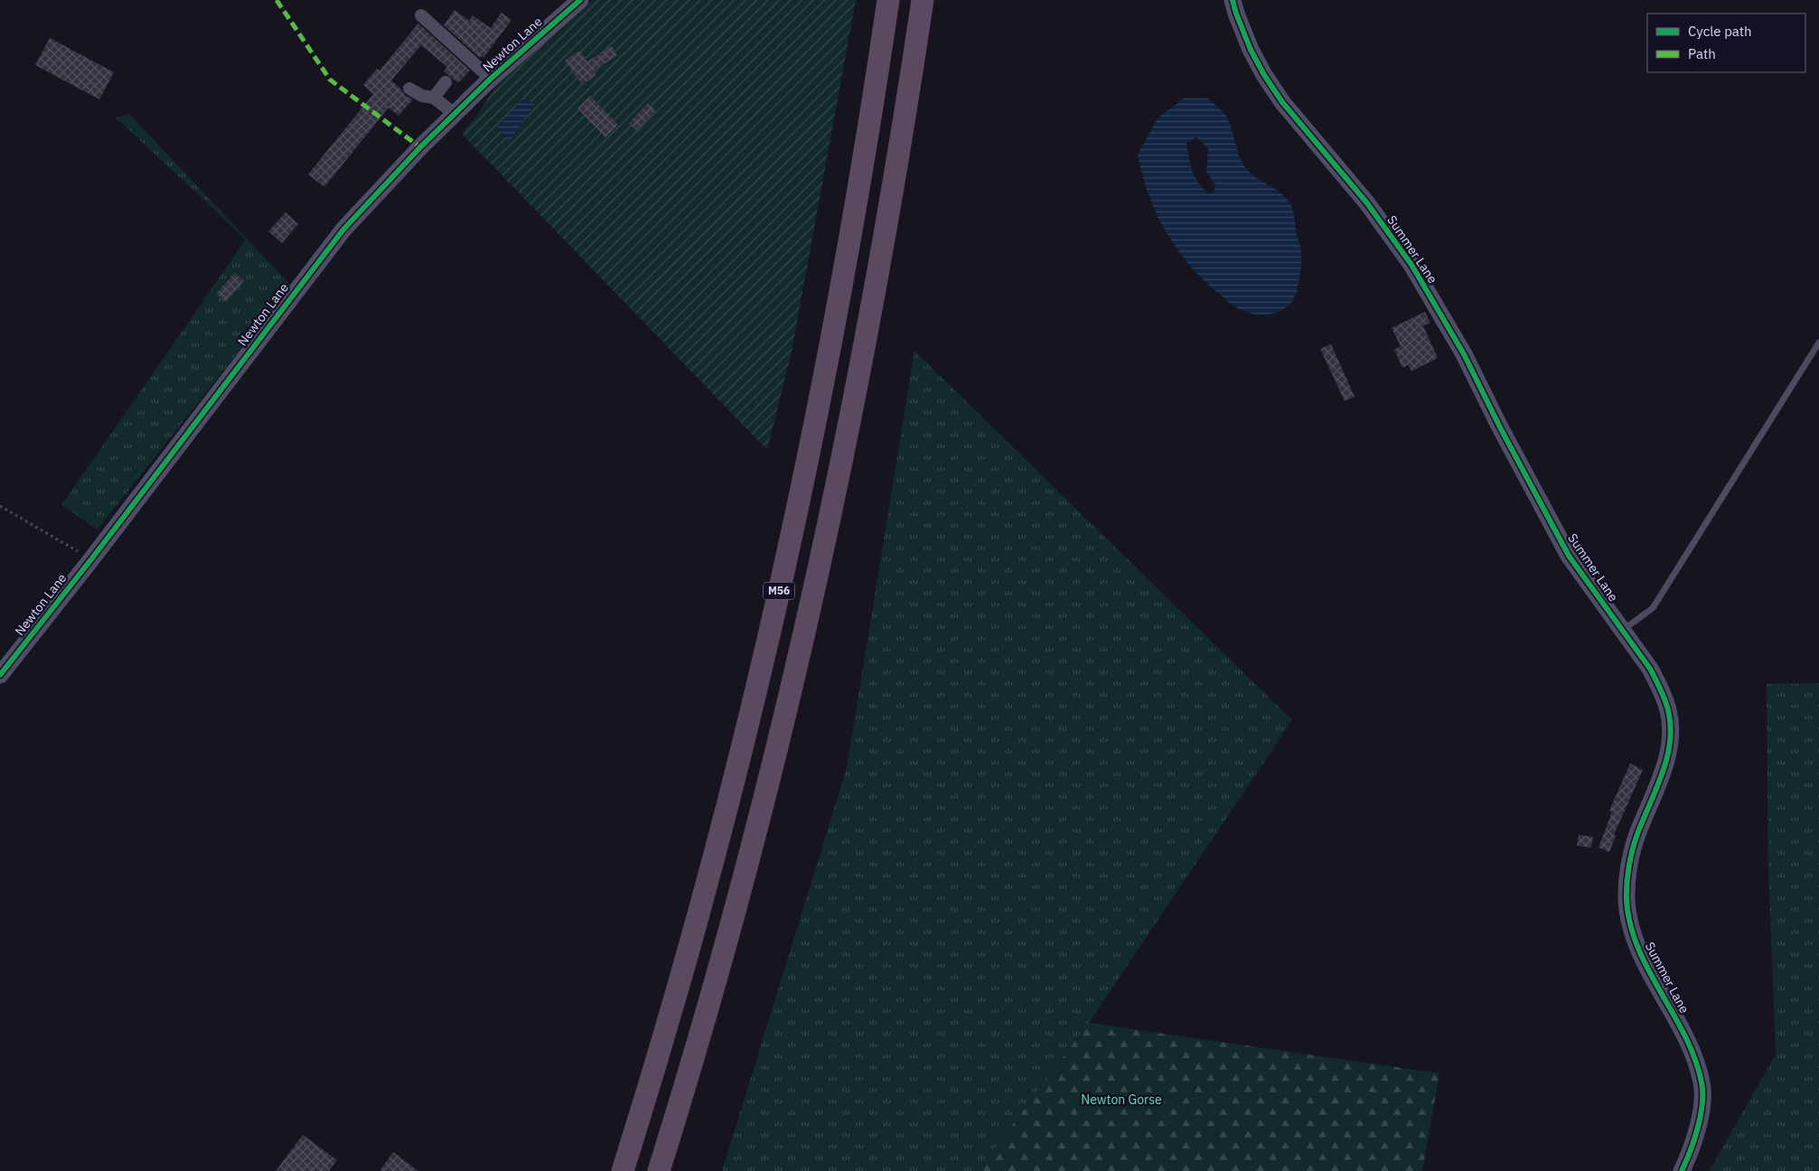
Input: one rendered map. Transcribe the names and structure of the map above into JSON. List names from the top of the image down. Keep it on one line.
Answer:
{"streets":{"highway":["M56"],"street":["Newton Lane","Summer Lane"]},"parks":["Newton Gorse"],"legend":["Cycle path","Path"]}
